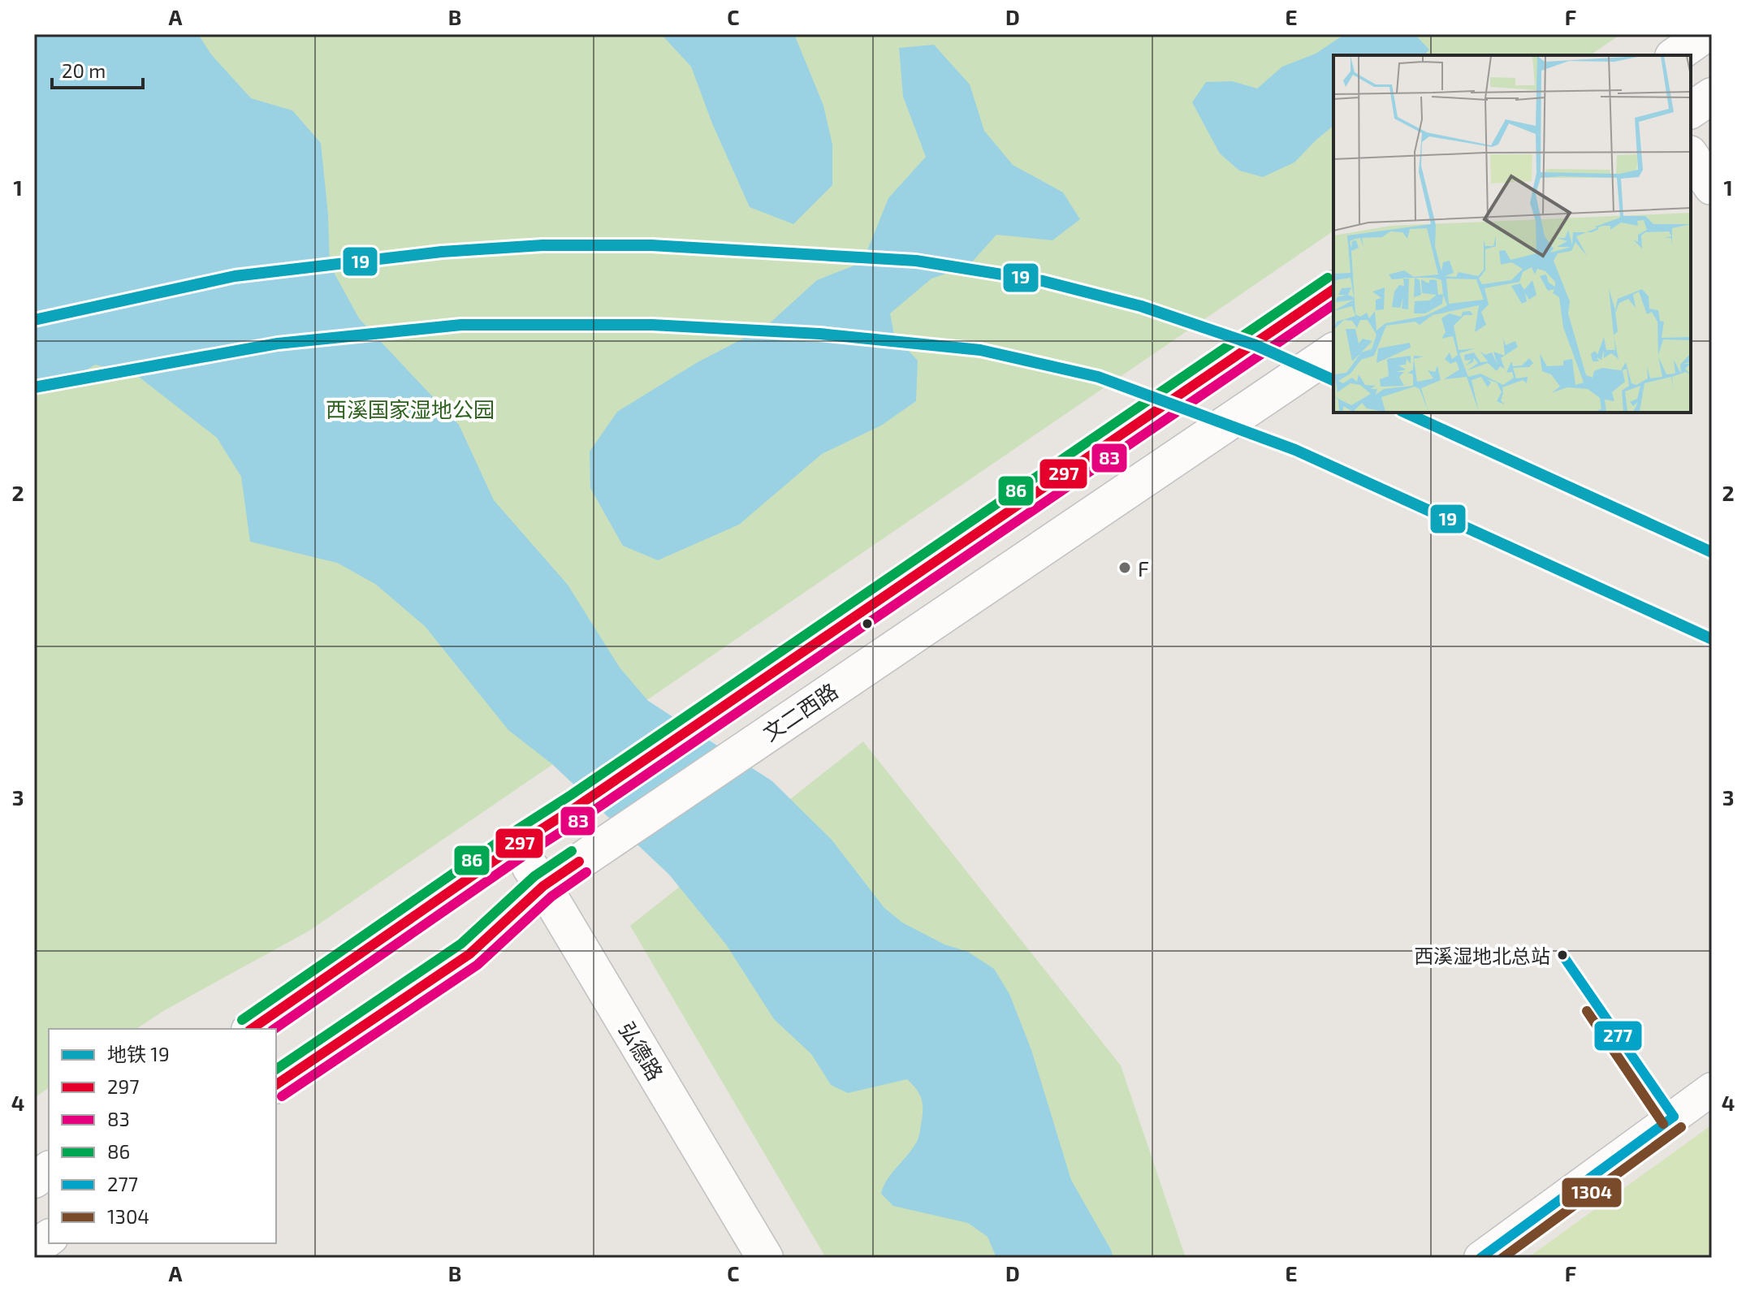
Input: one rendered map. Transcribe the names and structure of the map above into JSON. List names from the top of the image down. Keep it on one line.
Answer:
{"streets":{"main road":["文二西路","弘德路"]},"crossings":[["文二西路","弘德路"]],"parks":["西溪国家湿地公园"],"places":["F","西溪湿地北总站"],"lines":["metro line 19","transit line 86","transit line 297","transit line 83","transit line 277","transit line 1304"],"legend":["地铁 19","297","83","86","277","1304"],"scale_bar":"20 m","grid":{"columns":["A","B","C","D","E","F"],"rows":["1","2","3","4"]}}
